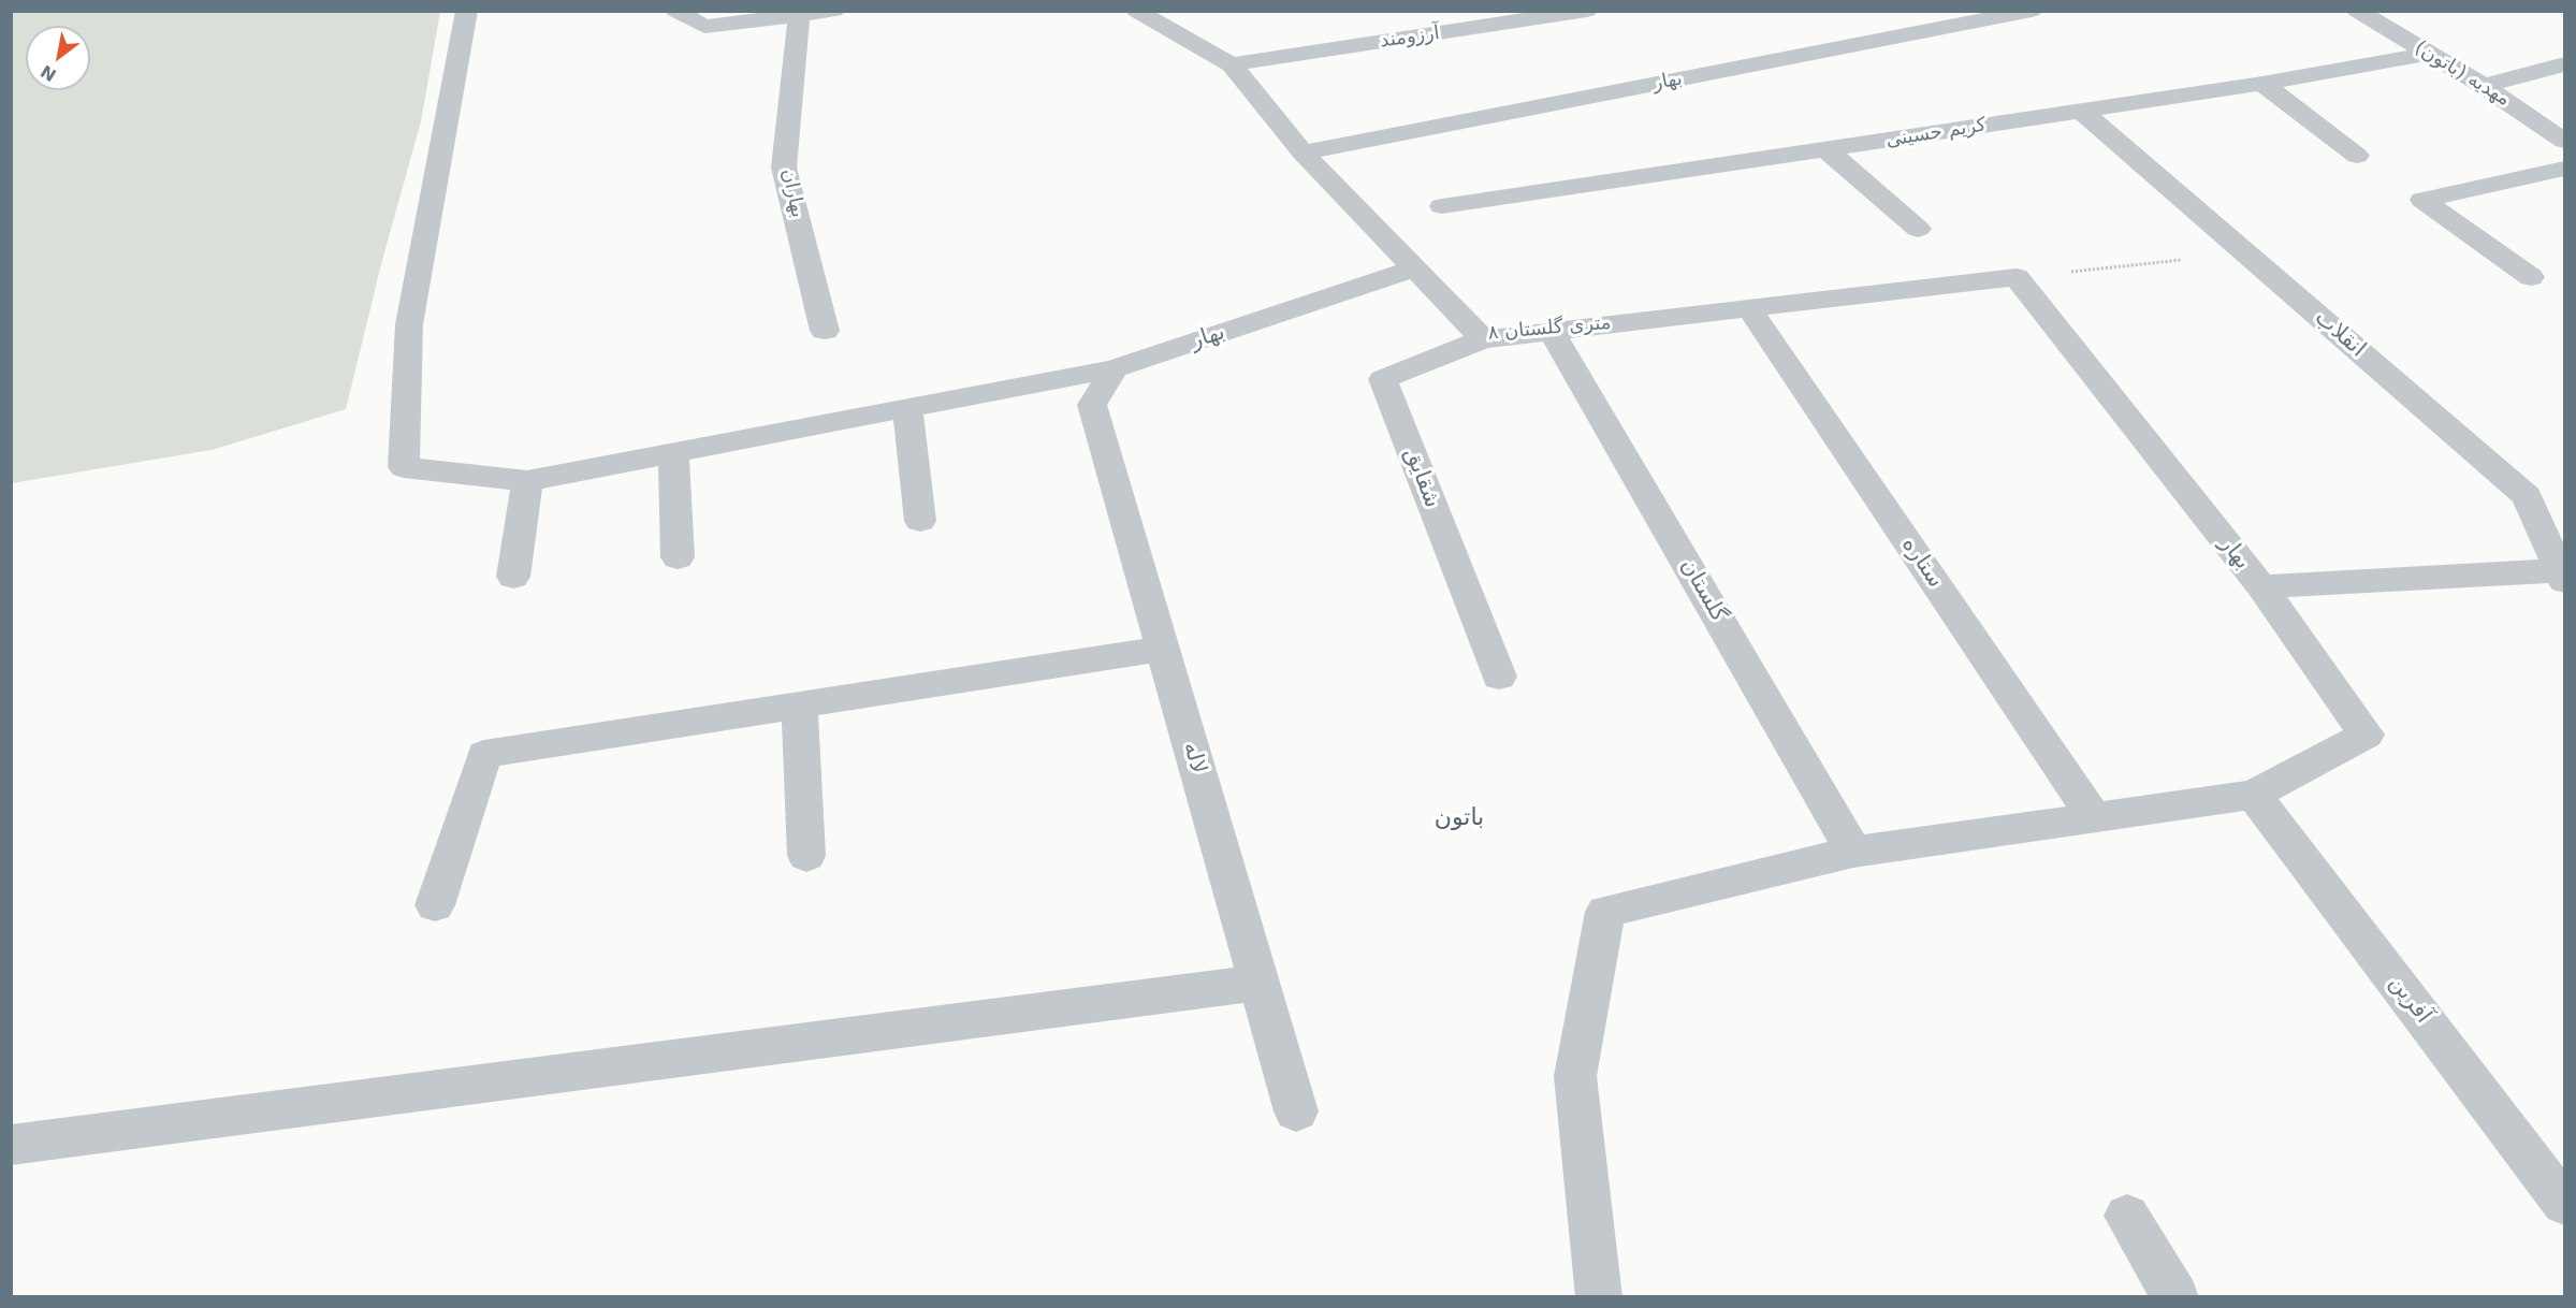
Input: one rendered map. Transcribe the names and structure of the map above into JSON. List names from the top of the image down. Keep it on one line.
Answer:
{"streets":{"street":["آرزومند","مهدیه (باتون)","بهار","کریم حسینی","بهاران","۸ متری گلستان","انقلاب","شقایق","ستاره","گلستان","لاله","آفرین"]},"crossings":[["آرزومند","۸ متری گلستان"],["مهدیه (باتون)","کریم حسینی"],["بهار","۸ متری گلستان"],["بهار","لاله"],["بهار","آفرین"],["کریم حسینی","انقلاب"],["۸ متری گلستان","شقایق"],["۸ متری گلستان","ستاره"],["۸ متری گلستان","گلستان"]],"districts":["باتون"],"north":"bottom left"}
